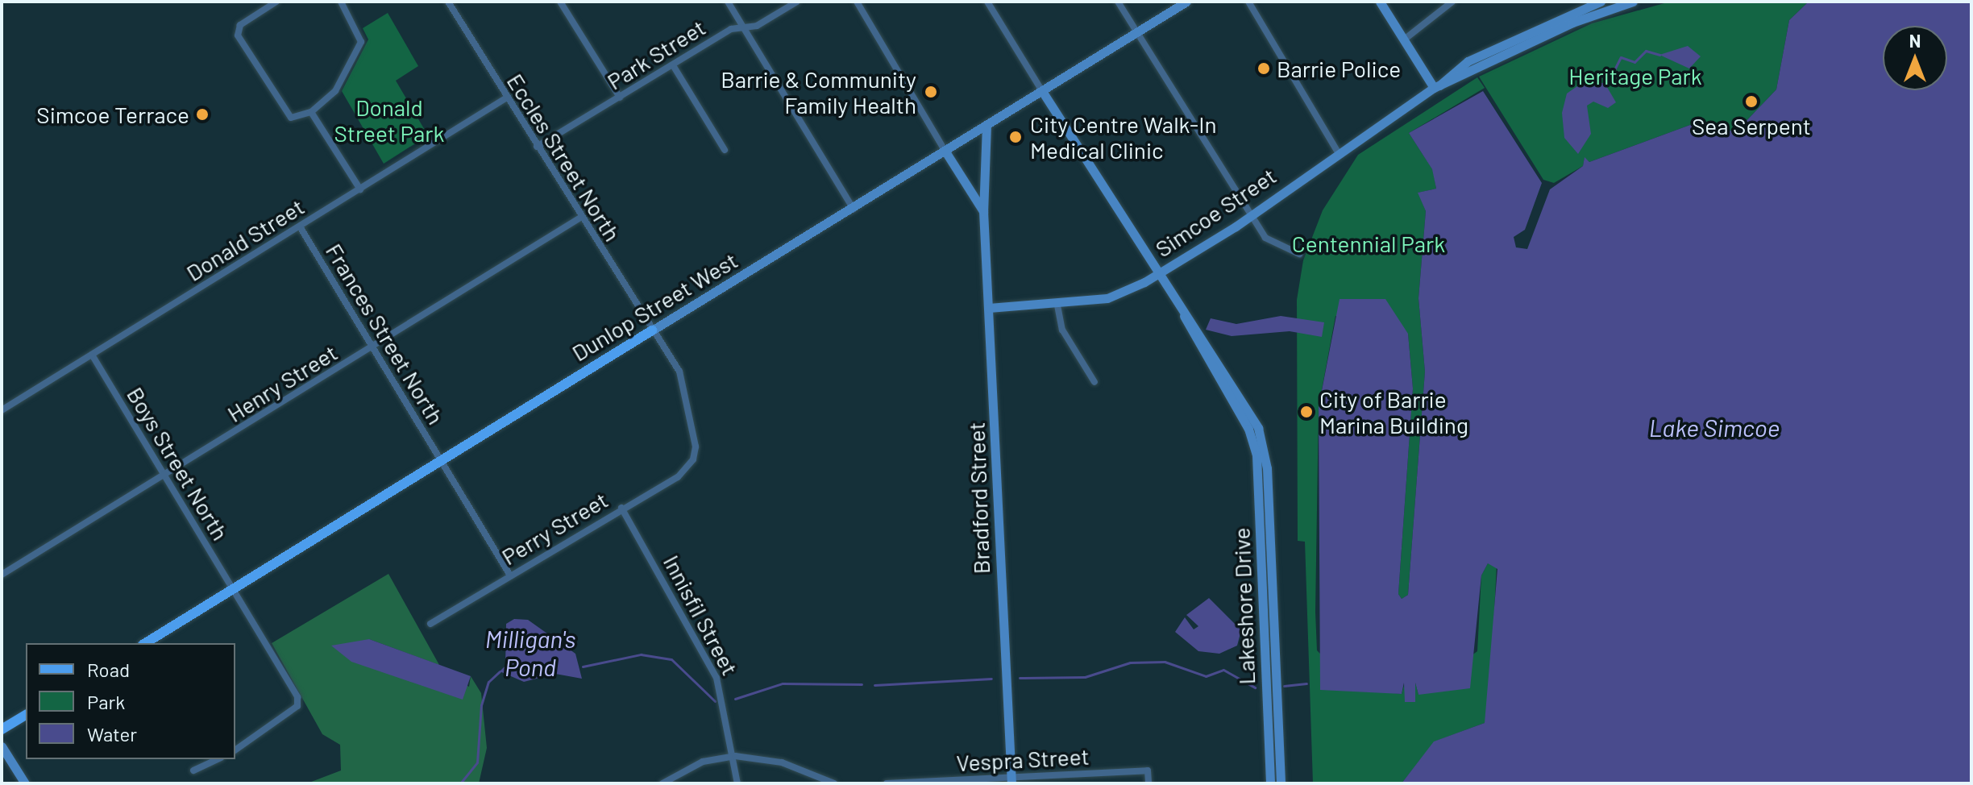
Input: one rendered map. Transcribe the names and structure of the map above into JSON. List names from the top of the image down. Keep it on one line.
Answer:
{"streets":{"main road":["Simcoe Street","Dunlop Street West","Bradford Street","Lakeshore Drive"],"street":["Park Street","Eccles Street North","Donald Street","Frances Street North","Henry Street","Boys Street North","Perry Street","Innisfil Street","Vespra Street"]},"crossings":[["Park Street","Eccles Street North"],["Eccles Street North","Donald Street"],["Eccles Street North","Dunlop Street West"],["Eccles Street North","Henry Street"],["Eccles Street North","Perry Street"],["Simcoe Street","Bradford Street"],["Donald Street","Frances Street North"],["Donald Street","Boys Street North"],["Dunlop Street West","Frances Street North"],["Dunlop Street West","Boys Street North"],["Dunlop Street West","Bradford Street"],["Frances Street North","Henry Street"],["Frances Street North","Perry Street"],["Henry Street","Boys Street North"],["Bradford Street","Vespra Street"],["Perry Street","Innisfil Street"]],"water":["Lake Simcoe","Milligan's Pond"],"parks":["Heritage Park","Donald Street Park","Centennial Park"],"places":["Barrie Police","Barrie & Community Family Health","Sea Serpent","Simcoe Terrace","City Centre Walk-In Medical Clinic","City of Barrie Marina Building"],"legend":["Road","Park","Water"],"north":"top"}
